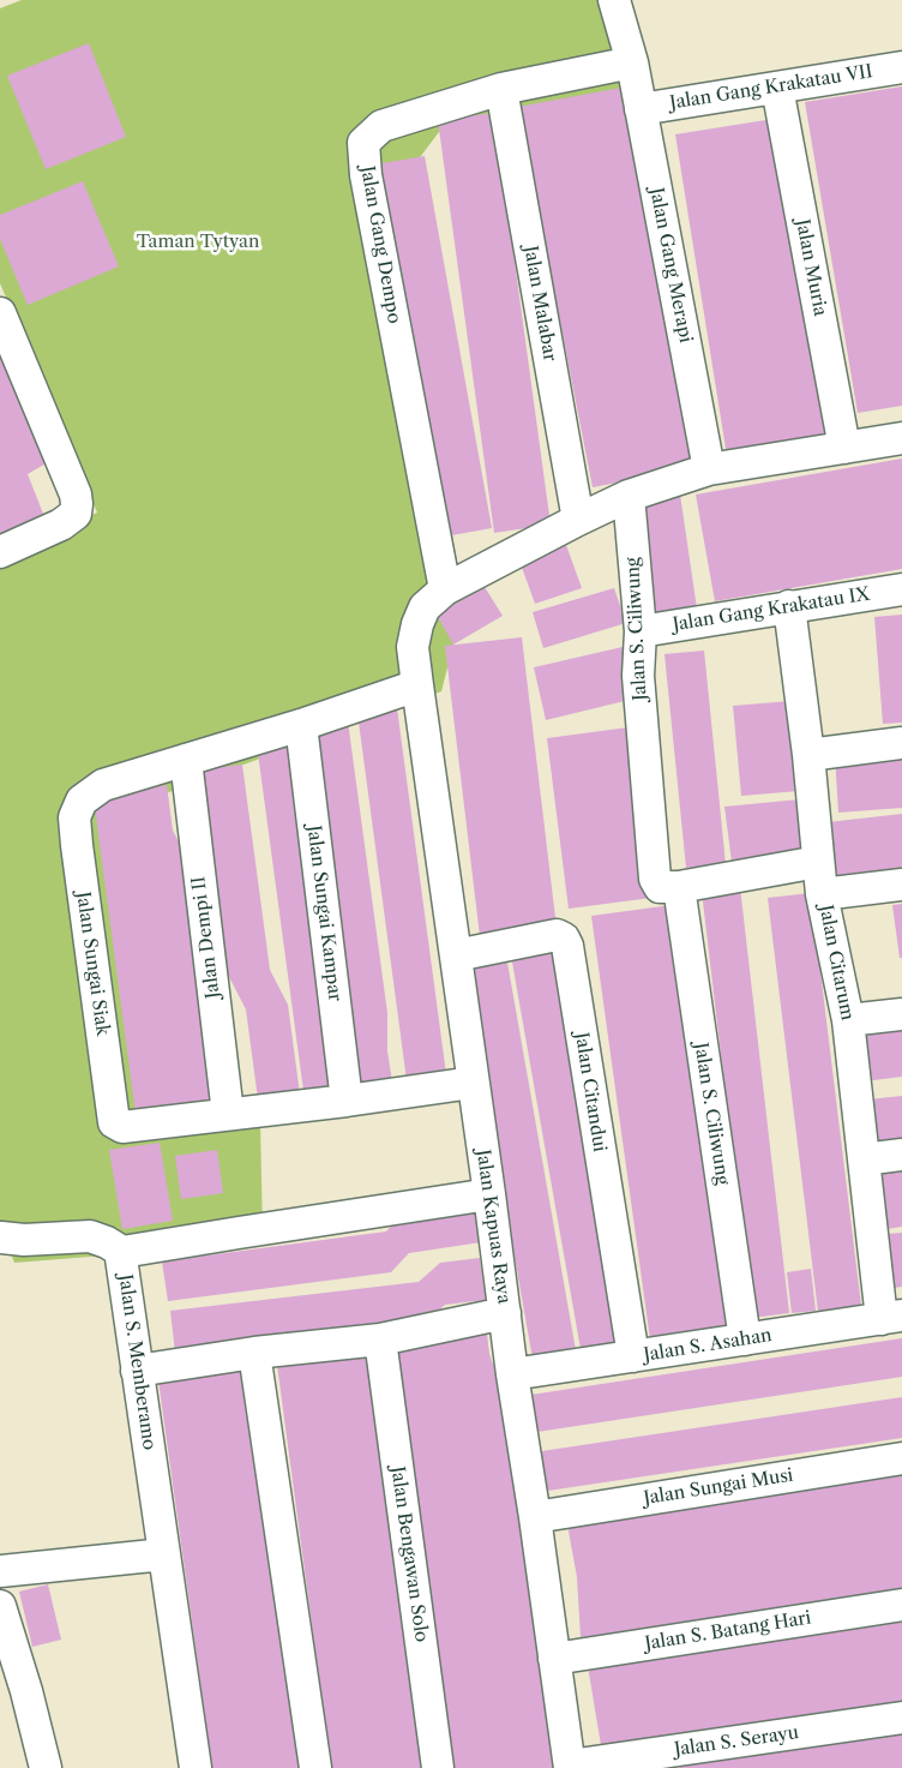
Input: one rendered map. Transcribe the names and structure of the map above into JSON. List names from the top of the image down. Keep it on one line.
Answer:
{"streets":{"street":["Jalan Gang Krakatau VII","Jalan Gang Dempo","Jalan Gang Merapi","Jalan Muria","Jalan Malabar","Jalan Gang Krakatau IX","Jalan S. Ciliwung","Jalan Sungai Kampar","Jalan Dempi II","Jalan Citarum","Jalan Sungai Siak","Jalan Citandui","Jalan Kapuas Raya","Jalan S. Asahan","Jalan S. Memberamo","Jalan Sungai Musi","Jalan Bengawan Solo","Jalan S. Batang Hari","Jalan S. Serayu"]},"crossings":[["Jalan Gang Krakatau VII","Jalan Gang Merapi"],["Jalan Gang Krakatau VII","Jalan Muria"],["Jalan Gang Dempo","Jalan Gang Merapi"],["Jalan Gang Dempo","Jalan Malabar"],["Jalan Gang Dempo","Jalan Kapuas Raya"],["Jalan Gang Merapi","Jalan Kapuas Raya"],["Jalan Muria","Jalan Kapuas Raya"],["Jalan Malabar","Jalan Kapuas Raya"],["Jalan Gang Krakatau IX","Jalan S. Ciliwung"],["Jalan Gang Krakatau IX","Jalan Citarum"],["Jalan S. Ciliwung","Jalan Kapuas Raya"],["Jalan S. Ciliwung","Jalan S. Asahan"],["Jalan Sungai Kampar","Jalan Sungai Siak"],["Jalan Dempi II","Jalan Sungai Siak"],["Jalan Citarum","Jalan S. Asahan"],["Jalan Sungai Siak","Jalan Kapuas Raya"],["Jalan Citandui","Jalan Kapuas Raya"],["Jalan Citandui","Jalan S. Asahan"],["Jalan Kapuas Raya","Jalan S. Asahan"],["Jalan Kapuas Raya","Jalan S. Memberamo"],["Jalan Kapuas Raya","Jalan Sungai Musi"],["Jalan Kapuas Raya","Jalan S. Batang Hari"],["Jalan Kapuas Raya","Jalan S. Serayu"]],"parks":["Taman Tytyan"]}
